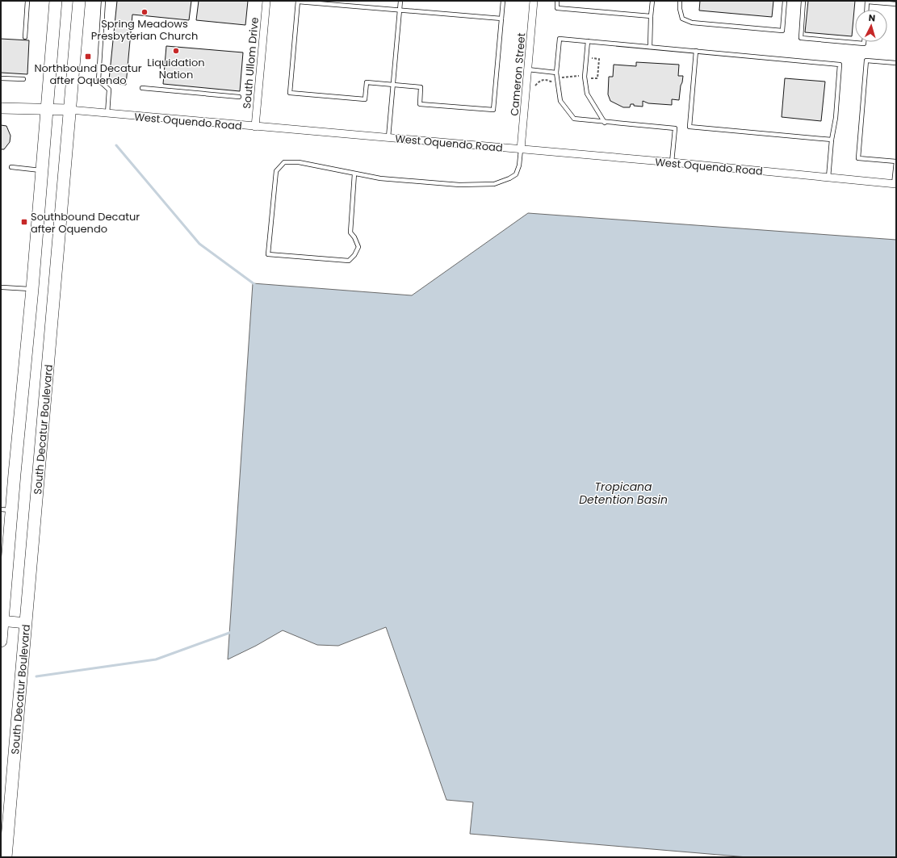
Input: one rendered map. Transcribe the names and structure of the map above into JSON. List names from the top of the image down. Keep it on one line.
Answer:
{"streets":{"main road":["South Decatur Boulevard"],"street":["South Ullom Drive","Cameron Street","West Oquendo Road"]},"crossings":[["South Ullom Drive","West Oquendo Road"],["Cameron Street","West Oquendo Road"],["West Oquendo Road","South Decatur Boulevard"]],"water":["Tropicana Detention Basin"],"places":{"other":["Spring Meadows Presbyterian Church","Liquidation Nation"],"transit":["Northbound Decatur after Oquendo","Southbound Decatur after Oquendo"]},"north":"top"}
